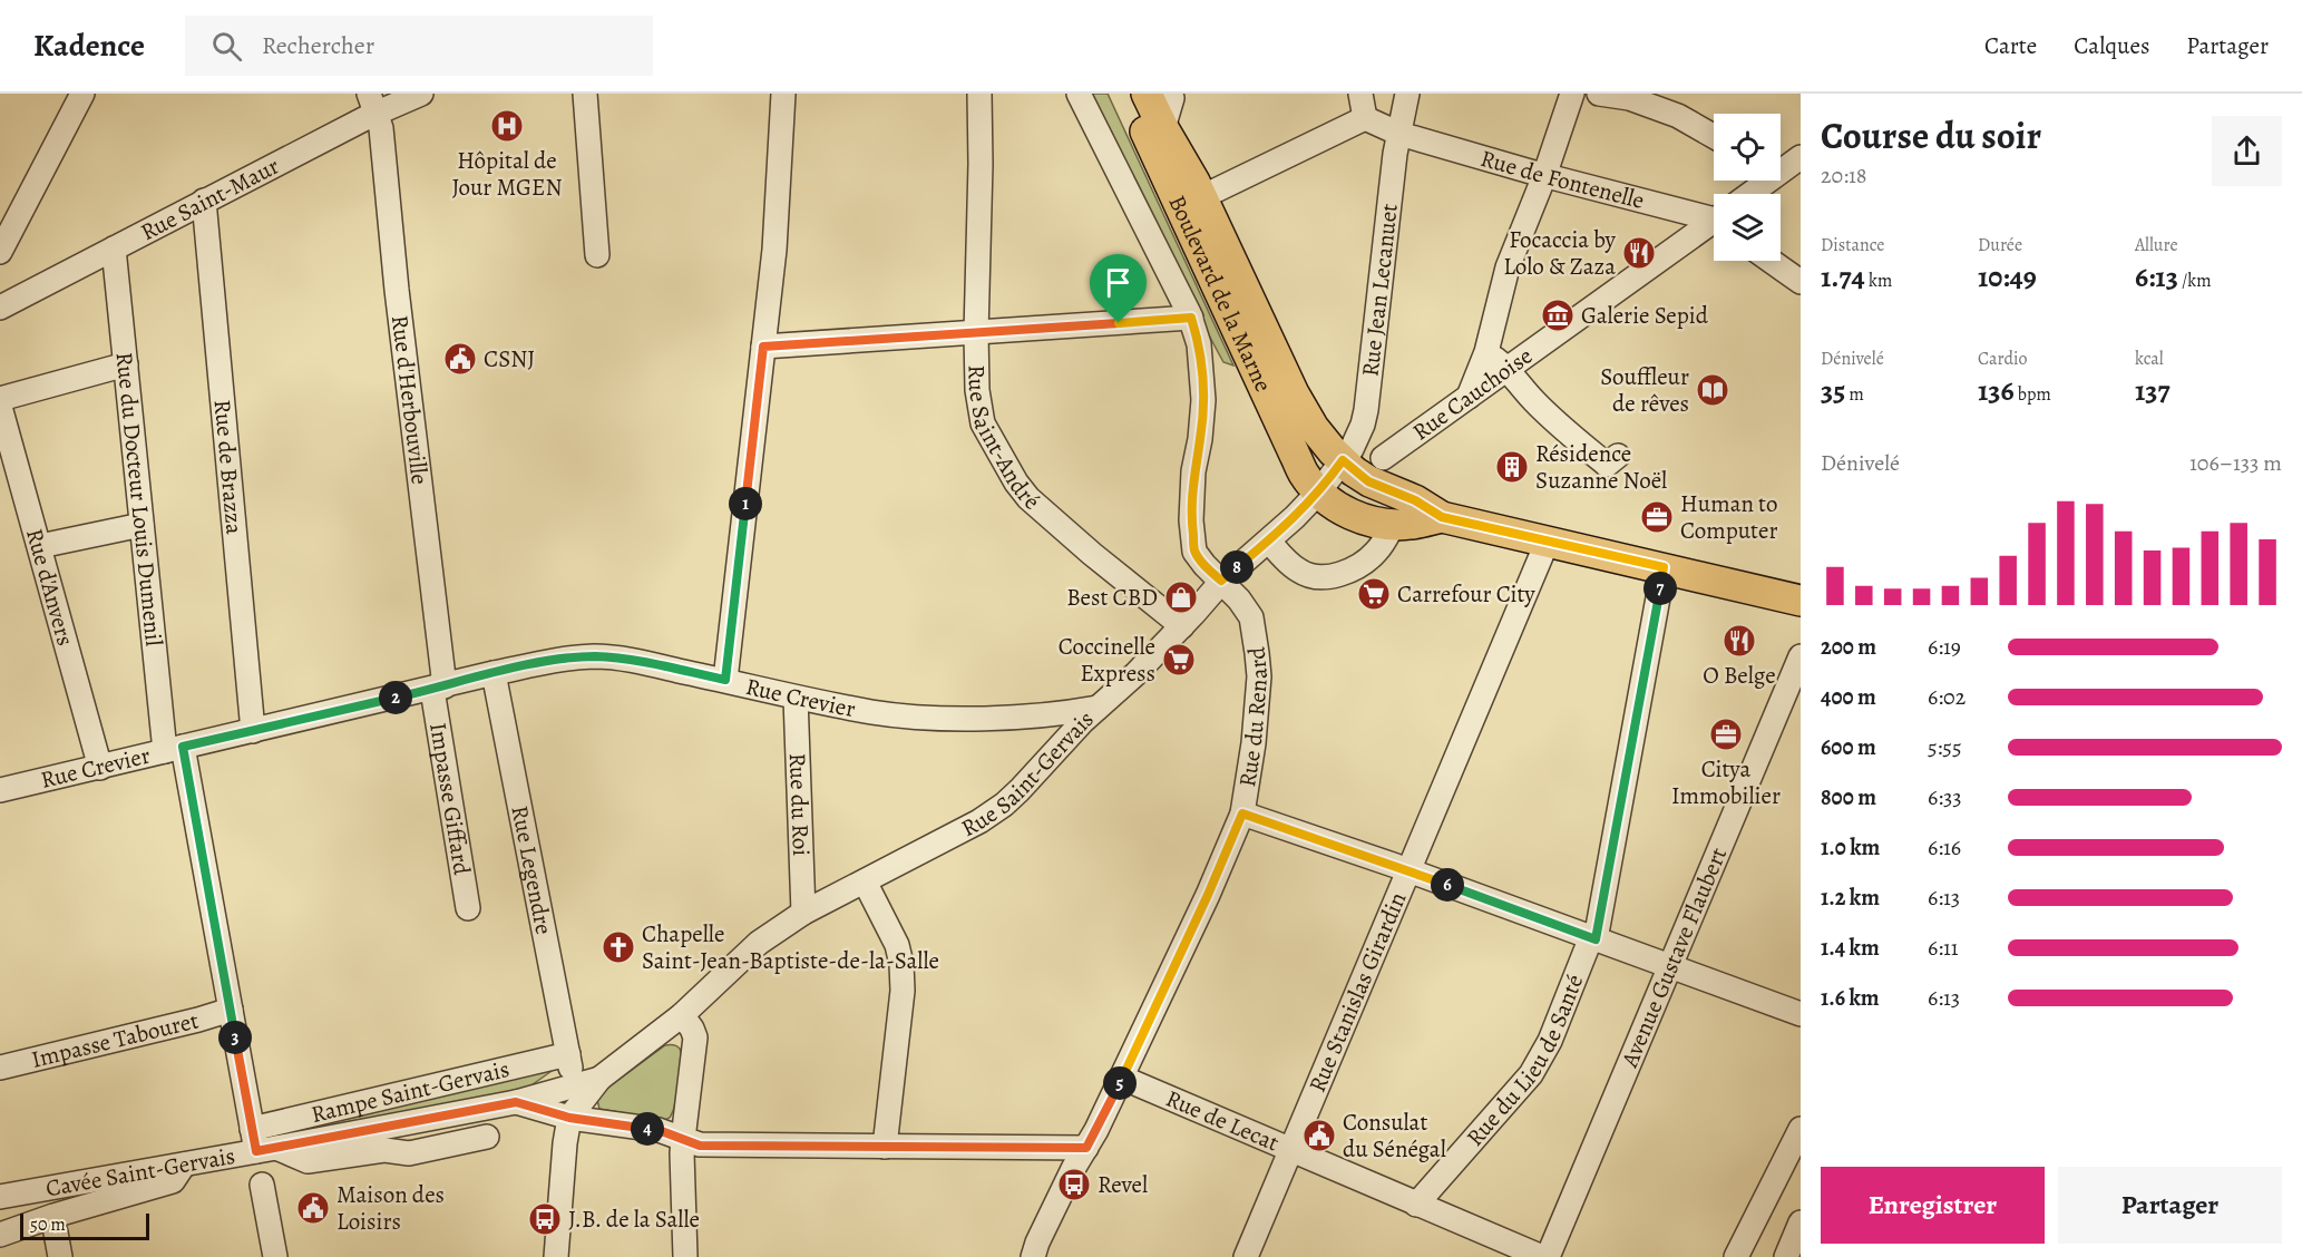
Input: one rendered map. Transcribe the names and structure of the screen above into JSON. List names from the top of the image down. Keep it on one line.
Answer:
{"streets":{"main road":["Boulevard de la Marne"],"street":["Rue de Fontenelle","Rue Saint-Maur","Rue Jean Lecanuet","Rue Cauchoise","Rue d'Herbouville","Rue Saint-André","Rue de Brazza","Rue du Docteur Louis Dumenil","Rue d'Anvers","Rue Crevier","Rue du Renard","Rue Saint-Gervais","Impasse Giffard","Rue du Roi","Rue Legendre","Avenue Gustave Flaubert","Rue Stanislas Girardin","Impasse Tabouret","Rue du Lieu de Santé","Rampe Saint-Gervais","Rue de Lecat","Cavée Saint-Gervais"]},"crossings":[["Rue de Fontenelle","Rue Jean Lecanuet"],["Rue Saint-Maur","Rue d'Herbouville"],["Rue Saint-Maur","Rue de Brazza"],["Rue Saint-Maur","Rue du Docteur Louis Dumenil"],["Rue Jean Lecanuet","Boulevard de la Marne"],["Rue Jean Lecanuet","Rue Saint-Gervais"],["Boulevard de la Marne","Rue Saint-Gervais"],["Rue d'Herbouville","Rue Crevier"],["Rue d'Herbouville","Impasse Giffard"],["Rue Saint-André","Rue Saint-Gervais"],["Rue de Brazza","Rue Crevier"],["Rue du Docteur Louis Dumenil","Rue Crevier"],["Rue du Docteur Louis Dumenil","Impasse Tabouret"],["Rue du Docteur Louis Dumenil","Rampe Saint-Gervais"],["Rue du Docteur Louis Dumenil","Cavée Saint-Gervais"],["Rue d'Anvers","Rue Crevier"],["Rue Crevier","Rue Saint-Gervais"],["Rue Crevier","Impasse Giffard"],["Rue Crevier","Rue du Roi"],["Rue Crevier","Rue Legendre"],["Rue du Renard","Rue Saint-Gervais"],["Rue du Renard","Rue de Lecat"],["Rue du Renard","Cavée Saint-Gervais"],["Rue Saint-Gervais","Rue du Roi"],["Rue Saint-Gervais","Cavée Saint-Gervais"],["Rue Legendre","Rampe Saint-Gervais"],["Rue Stanislas Girardin","Rue de Lecat"],["Rue du Lieu de Santé","Rue de Lecat"],["Rampe Saint-Gervais","Cavée Saint-Gervais"]],"places":{"hospital":["Hôpital de Jour MGEN"],"restaurant":["Focaccia by Lolo & Zaza","O Belge"],"museum":["Galerie Sepid"],"public building":["CSNJ","Consulat du Sénégal","Maison des Loisirs"],"library":["Souffleur de rêves"],"building":["Résidence Suzanne Noël"],"office":["Human to Computer","Citya Immobilier"],"supermarket":["Carrefour City","Coccinelle Express"],"shop":["Best CBD"],"church":["Chapelle Saint-Jean-Baptiste-de-la-Salle"],"bus stop":["Revel","J.B. de la Salle"]},"scale_bar":"50 m","page":{"header":"Kadence","search":"Rechercher","nav":["Carte","Calques","Partager"],"heading":["Course du soir","20:18"],"stats":[["Distance","1.74 km"],["Durée","10:49"],["Allure","6:13 /km"],["Dénivelé","35 m"],["Cardio","136 bpm"],["kcal","137"]],"chart":["Dénivelé","106–133 m"],"pins":["1","8","7","2","6","3","5","4"],"list":[{"name":"200 m","note":"6:19"},{"name":"400 m","note":"6:02"},{"name":"600 m","note":"5:55"},{"name":"800 m","note":"6:33"},{"name":"1.0 km","note":"6:16"},{"name":"1.2 km","note":"6:13"},{"name":"1.4 km","note":"6:11"},{"name":"1.6 km","note":"6:13"}],"buttons":["Enregistrer","Partager"],"scale":"50 m"}}
